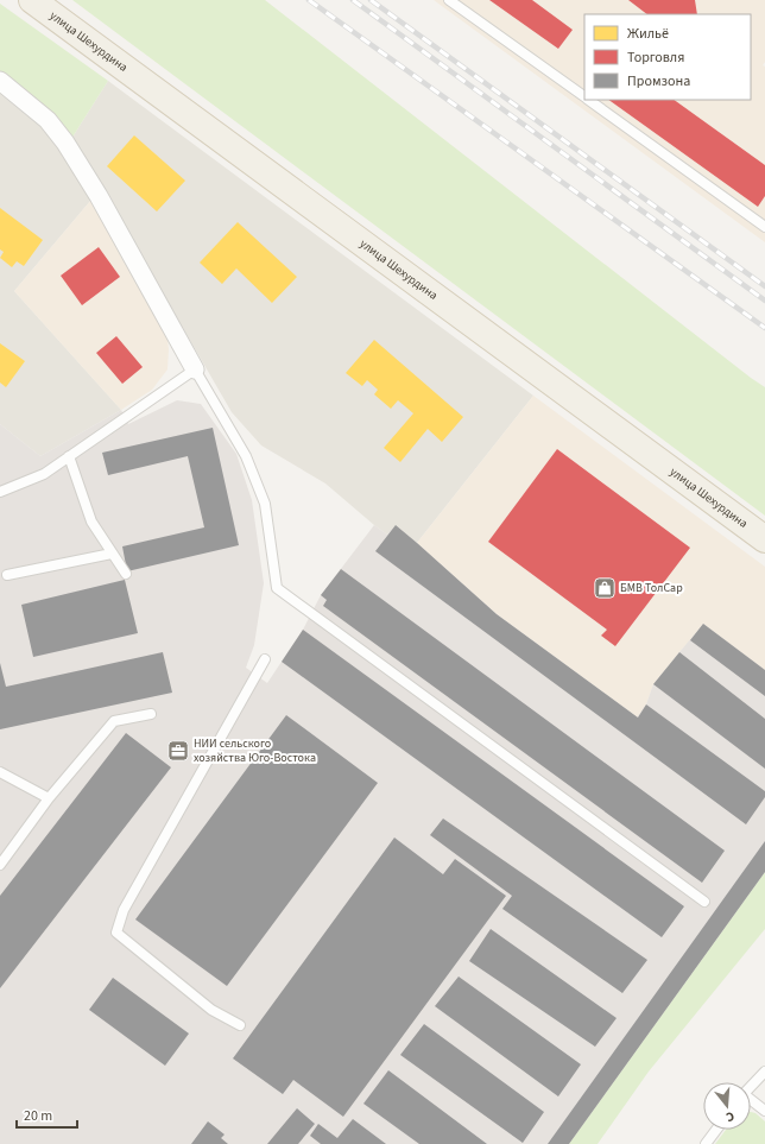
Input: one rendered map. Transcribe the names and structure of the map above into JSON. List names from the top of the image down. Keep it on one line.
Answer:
{"streets":{"main road":["улица Шехурдина"]},"places":{"shop":["БМВ ТолСар"],"office":["НИИ сельского хозяйства Юго-Востока"]},"legend":["Жильё","Торговля","Промзона"],"scale_bar":"20 m","north":"bottom"}
